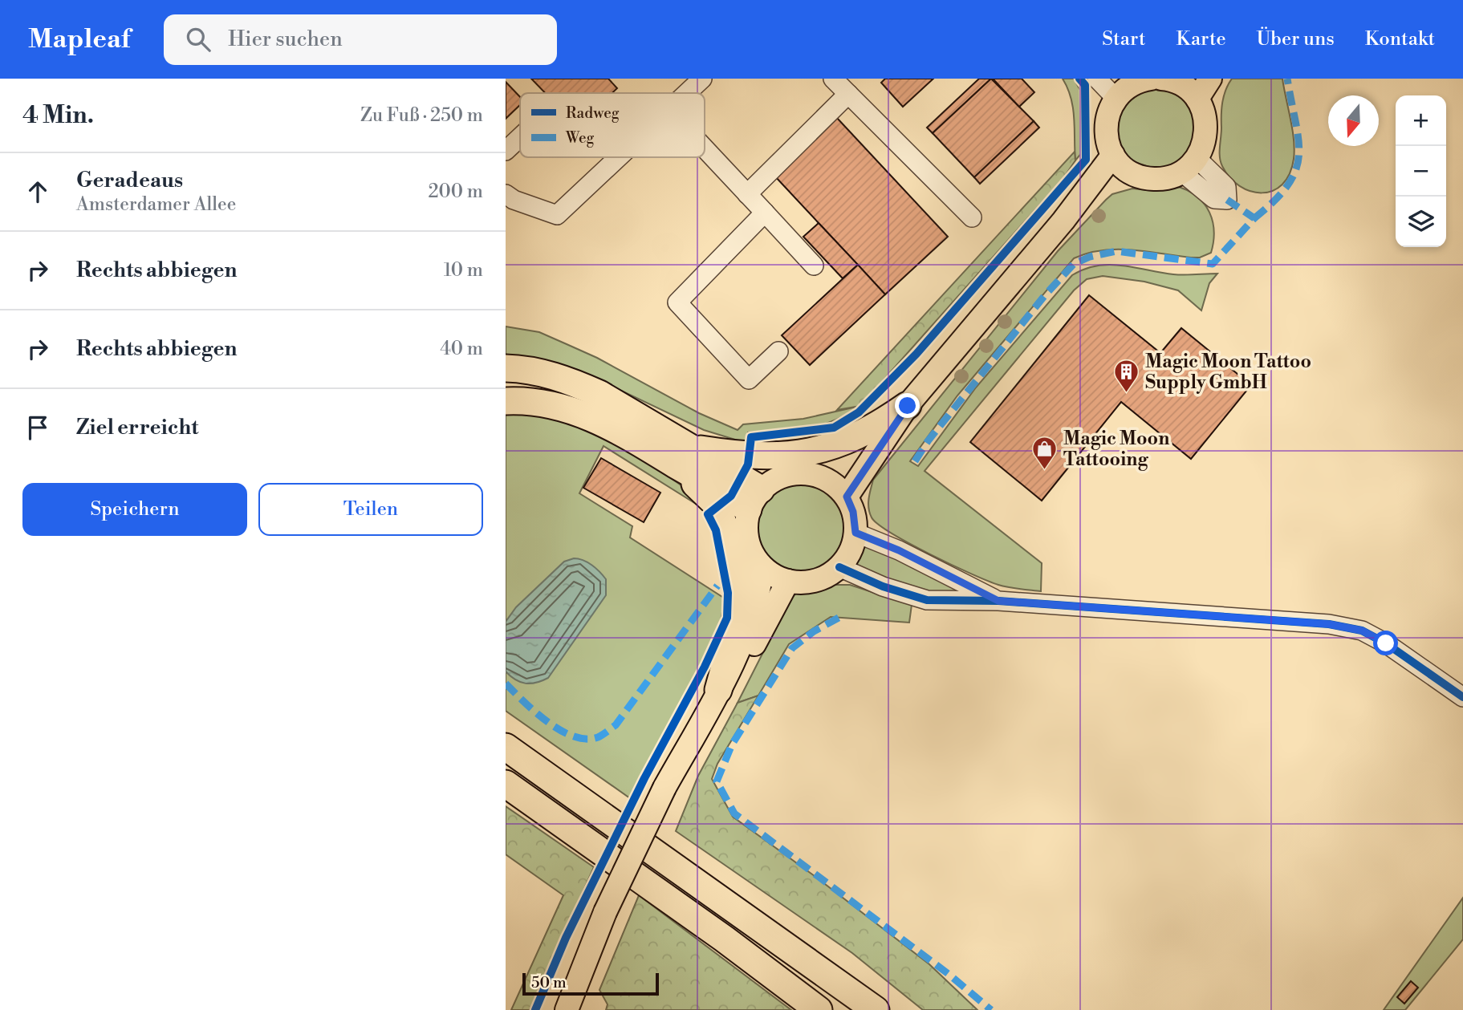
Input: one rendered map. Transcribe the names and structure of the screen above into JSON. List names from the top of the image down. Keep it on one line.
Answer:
{"places":{"building":["Magic Moon Tattoo Supply GmbH"],"shop":["Magic Moon Tattooing"]},"legend":["Radweg","Weg"],"scale_bar":"50 m","north":"bottom","page":{"header":"Mapleaf","search":"Hier suchen","nav":["Start","Karte","Über uns","Kontakt"],"heading":["4 Min.","Zu Fuß · 250 m"],"map_buttons":["+","−"],"list":[["Geradeaus","Amsterdamer Allee","200 m"],["Rechts abbiegen","10 m"],["Rechts abbiegen","40 m"],"Ziel erreicht"],"buttons":["Speichern","Teilen"],"scale":"50 m"}}
